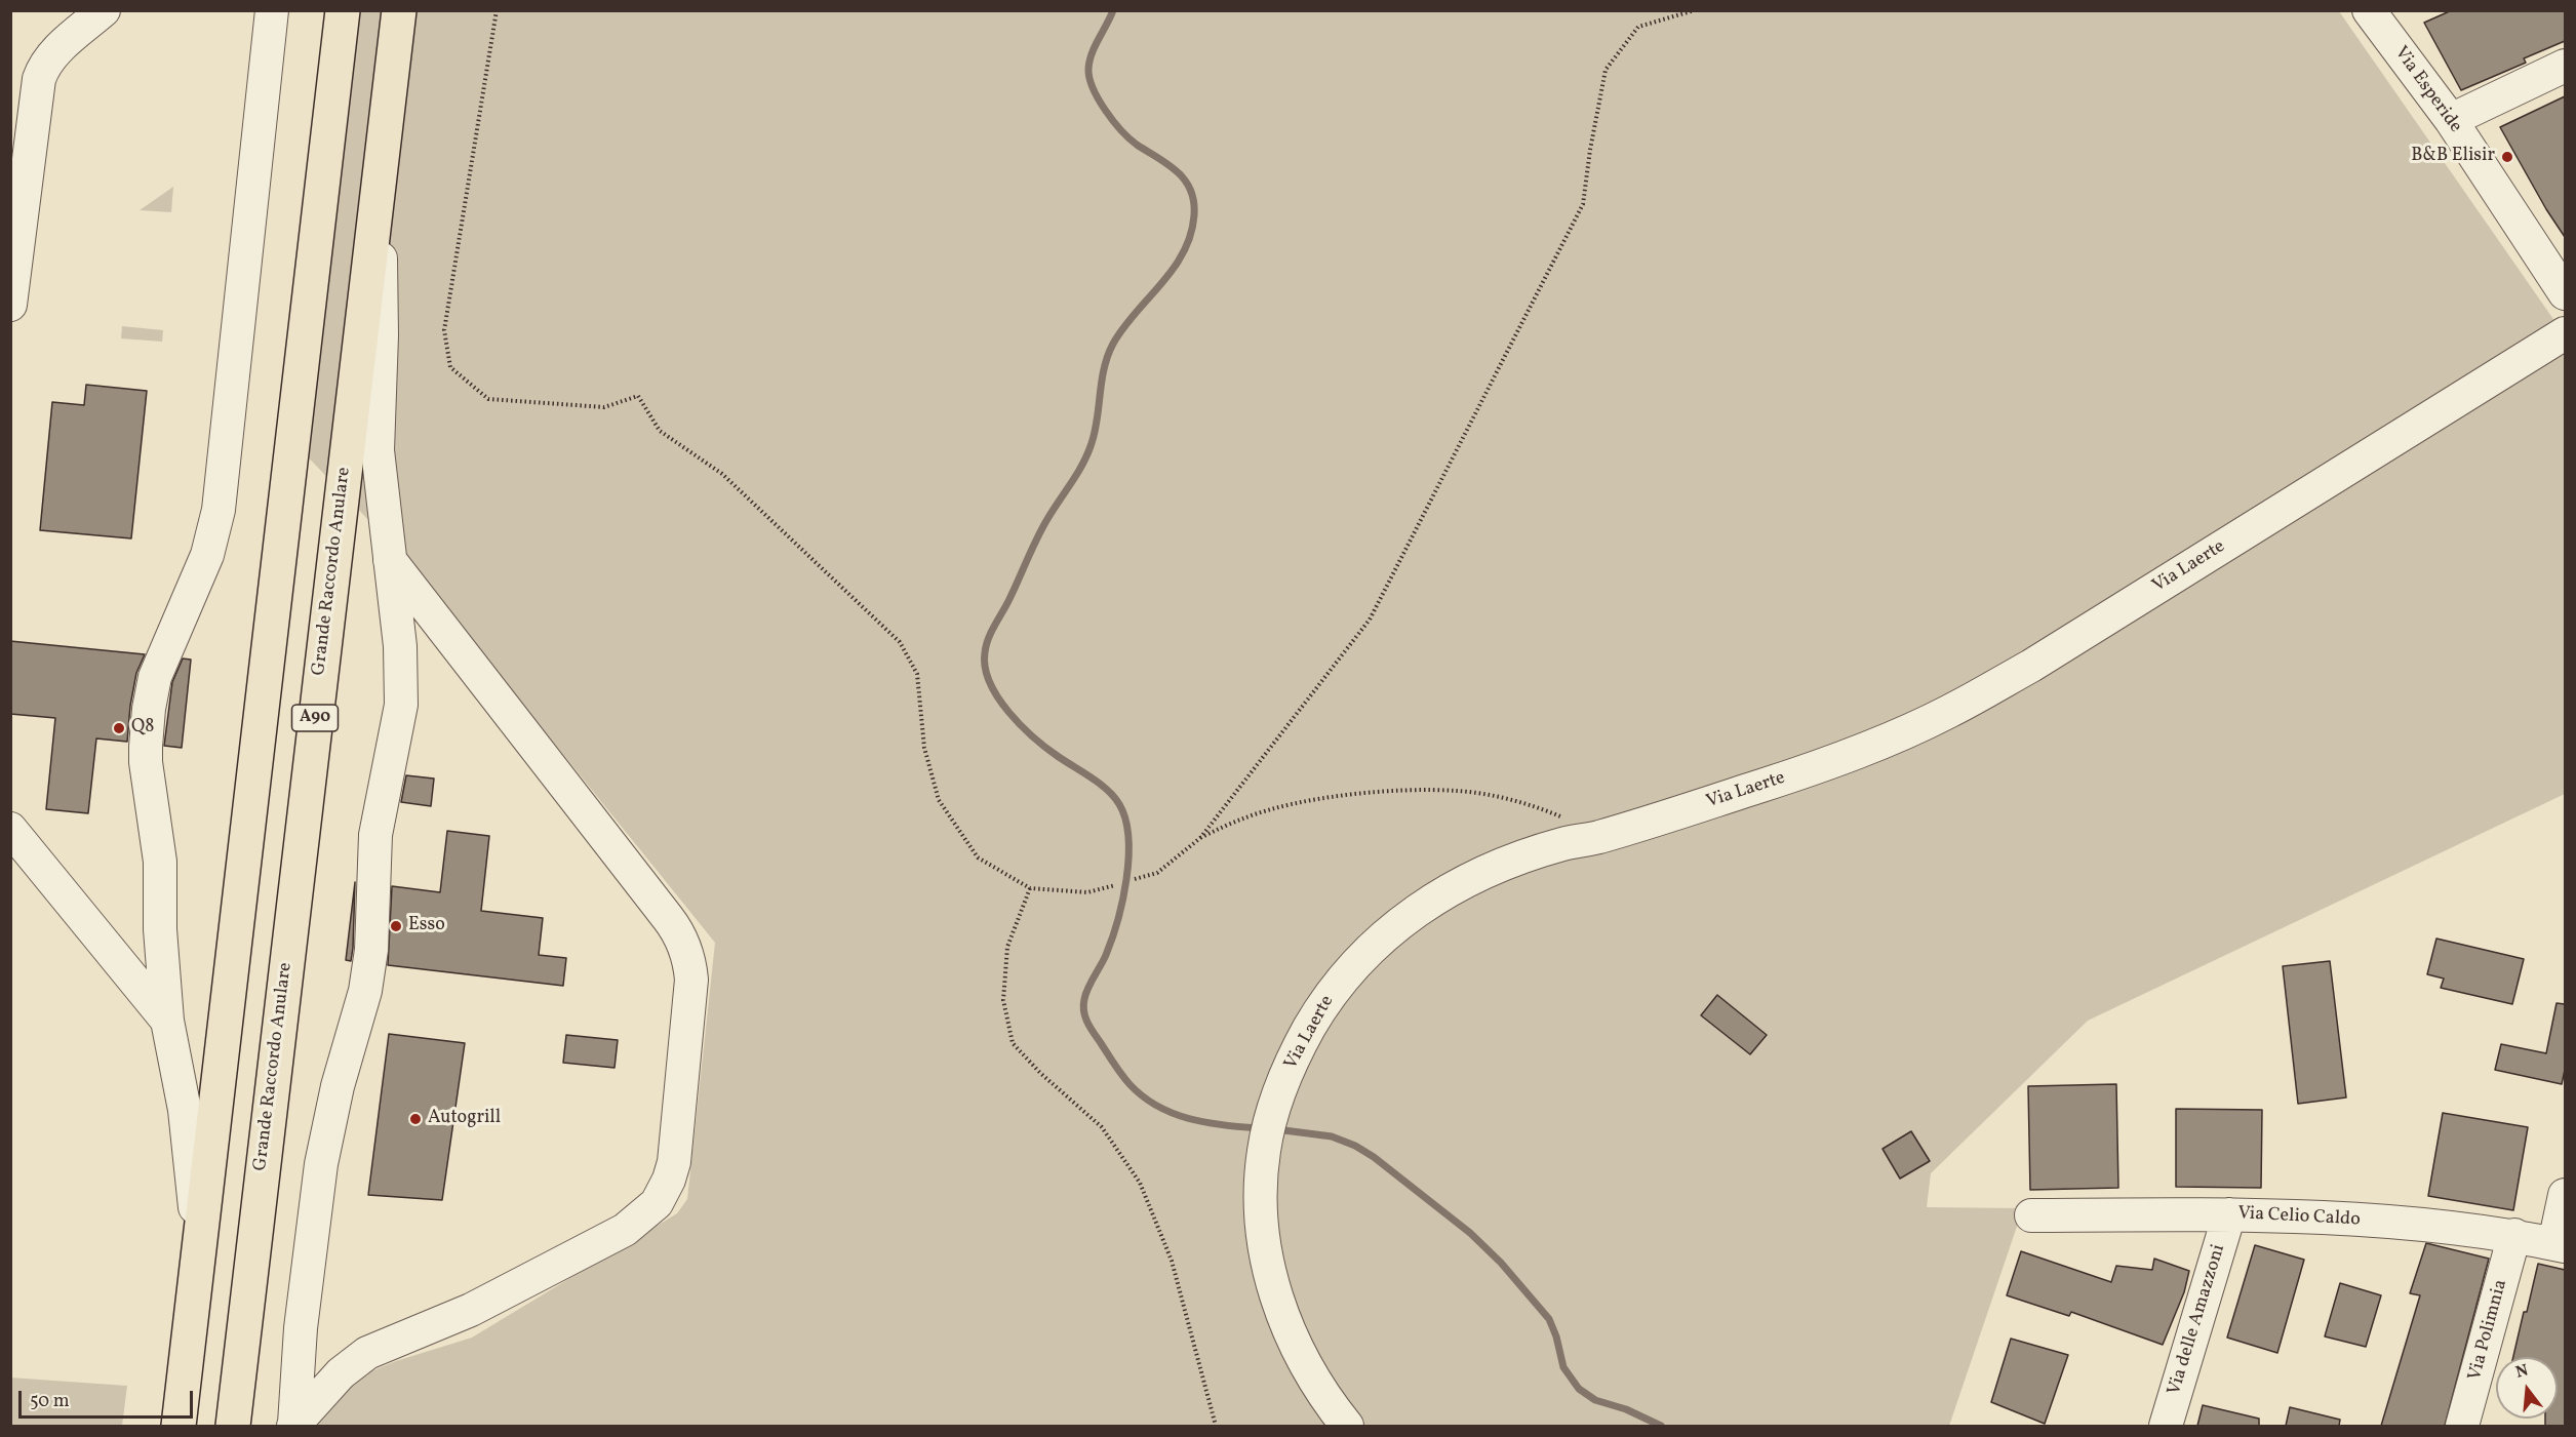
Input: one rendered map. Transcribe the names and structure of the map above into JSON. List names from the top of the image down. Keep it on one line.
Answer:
{"streets":{"highway":["Grande Raccordo Anulare","A90"],"street":["Via Esperide","Via Laerte","Via Celio Caldo","Via delle Amazzoni","Via Polimnia"]},"crossings":[["Via Celio Caldo","Via delle Amazzoni"],["Via Celio Caldo","Via Polimnia"]],"places":["B&B Elisir","Q8","Esso","Autogrill"],"scale_bar":"50 m","north":"top"}
